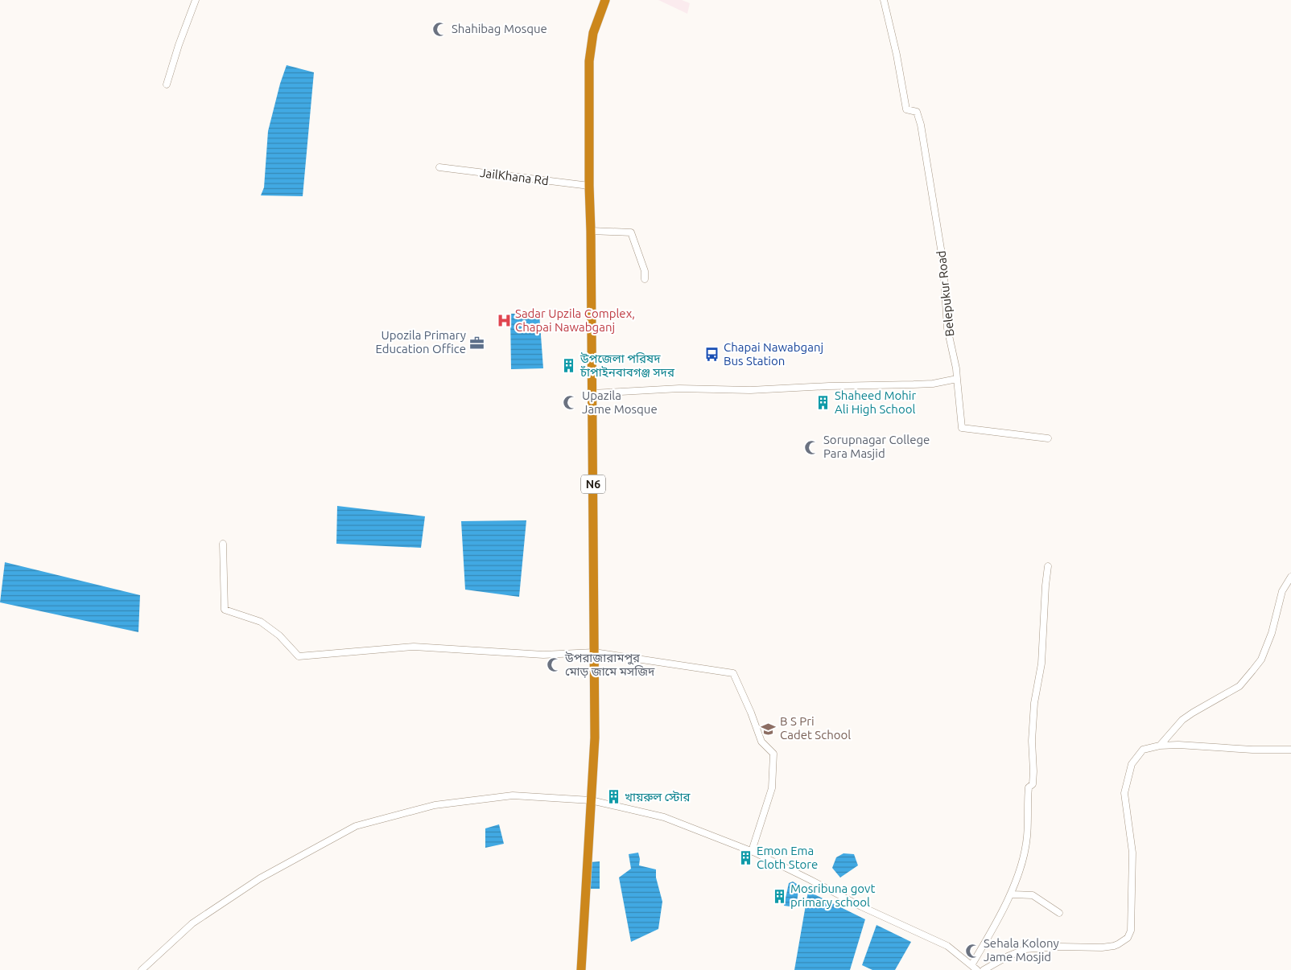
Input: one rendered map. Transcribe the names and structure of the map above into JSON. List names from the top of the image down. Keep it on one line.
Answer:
{"streets":{"highway":["N6"],"street":["JailKhana Rd","Belepukur Road"]},"crossings":[["JailKhana Rd","N6"]],"places":{"mosque":["Shahibag Mosque","Upazila Jame Mosque","Sorupnagar College Para Masjid","উপরাজারামপুর মোড় জামে মসজিদ","Sehala Kolony Jame Mosjid"],"hospital":["Sadar Upzila Complex, Chapai Nawabganj"],"office":["Upozila Primary Education Office"],"bus stop":["Chapai Nawabganj Bus Station"],"building":["উপজেলা পরিষদ চাঁপাইনবাবগঞ্জ সদর","Shaheed Mohir Ali High School","খায়রুল স্টোর","Emon Ema Cloth Store","Mosribuna govt primary school"],"school or university":["B S Pri Cadet School"]}}
